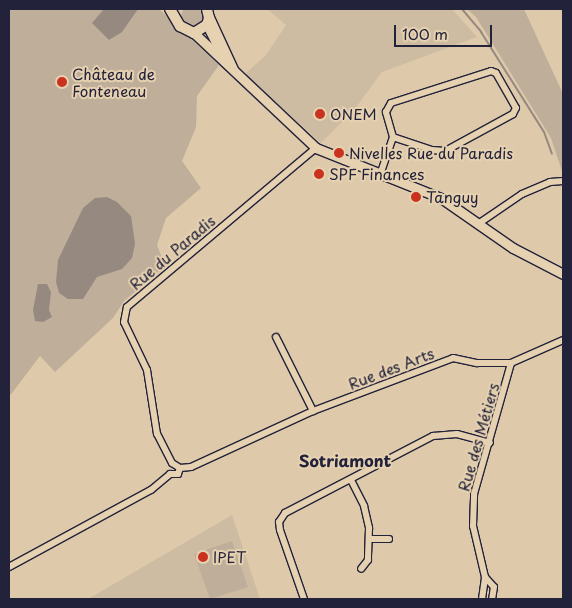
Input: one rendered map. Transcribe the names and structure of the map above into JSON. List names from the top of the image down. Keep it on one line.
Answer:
{"streets":{"street":["Rue du Paradis","Rue des Arts","Rue des Métiers"]},"crossings":[["Rue des Arts","Rue des Métiers"]],"districts":["Sotriamont"],"places":["Château de Fonteneau","ONEM","Nivelles Rue du Paradis","SPF Finances","Tanguy","IPET"],"scale_bar":"100 m"}
